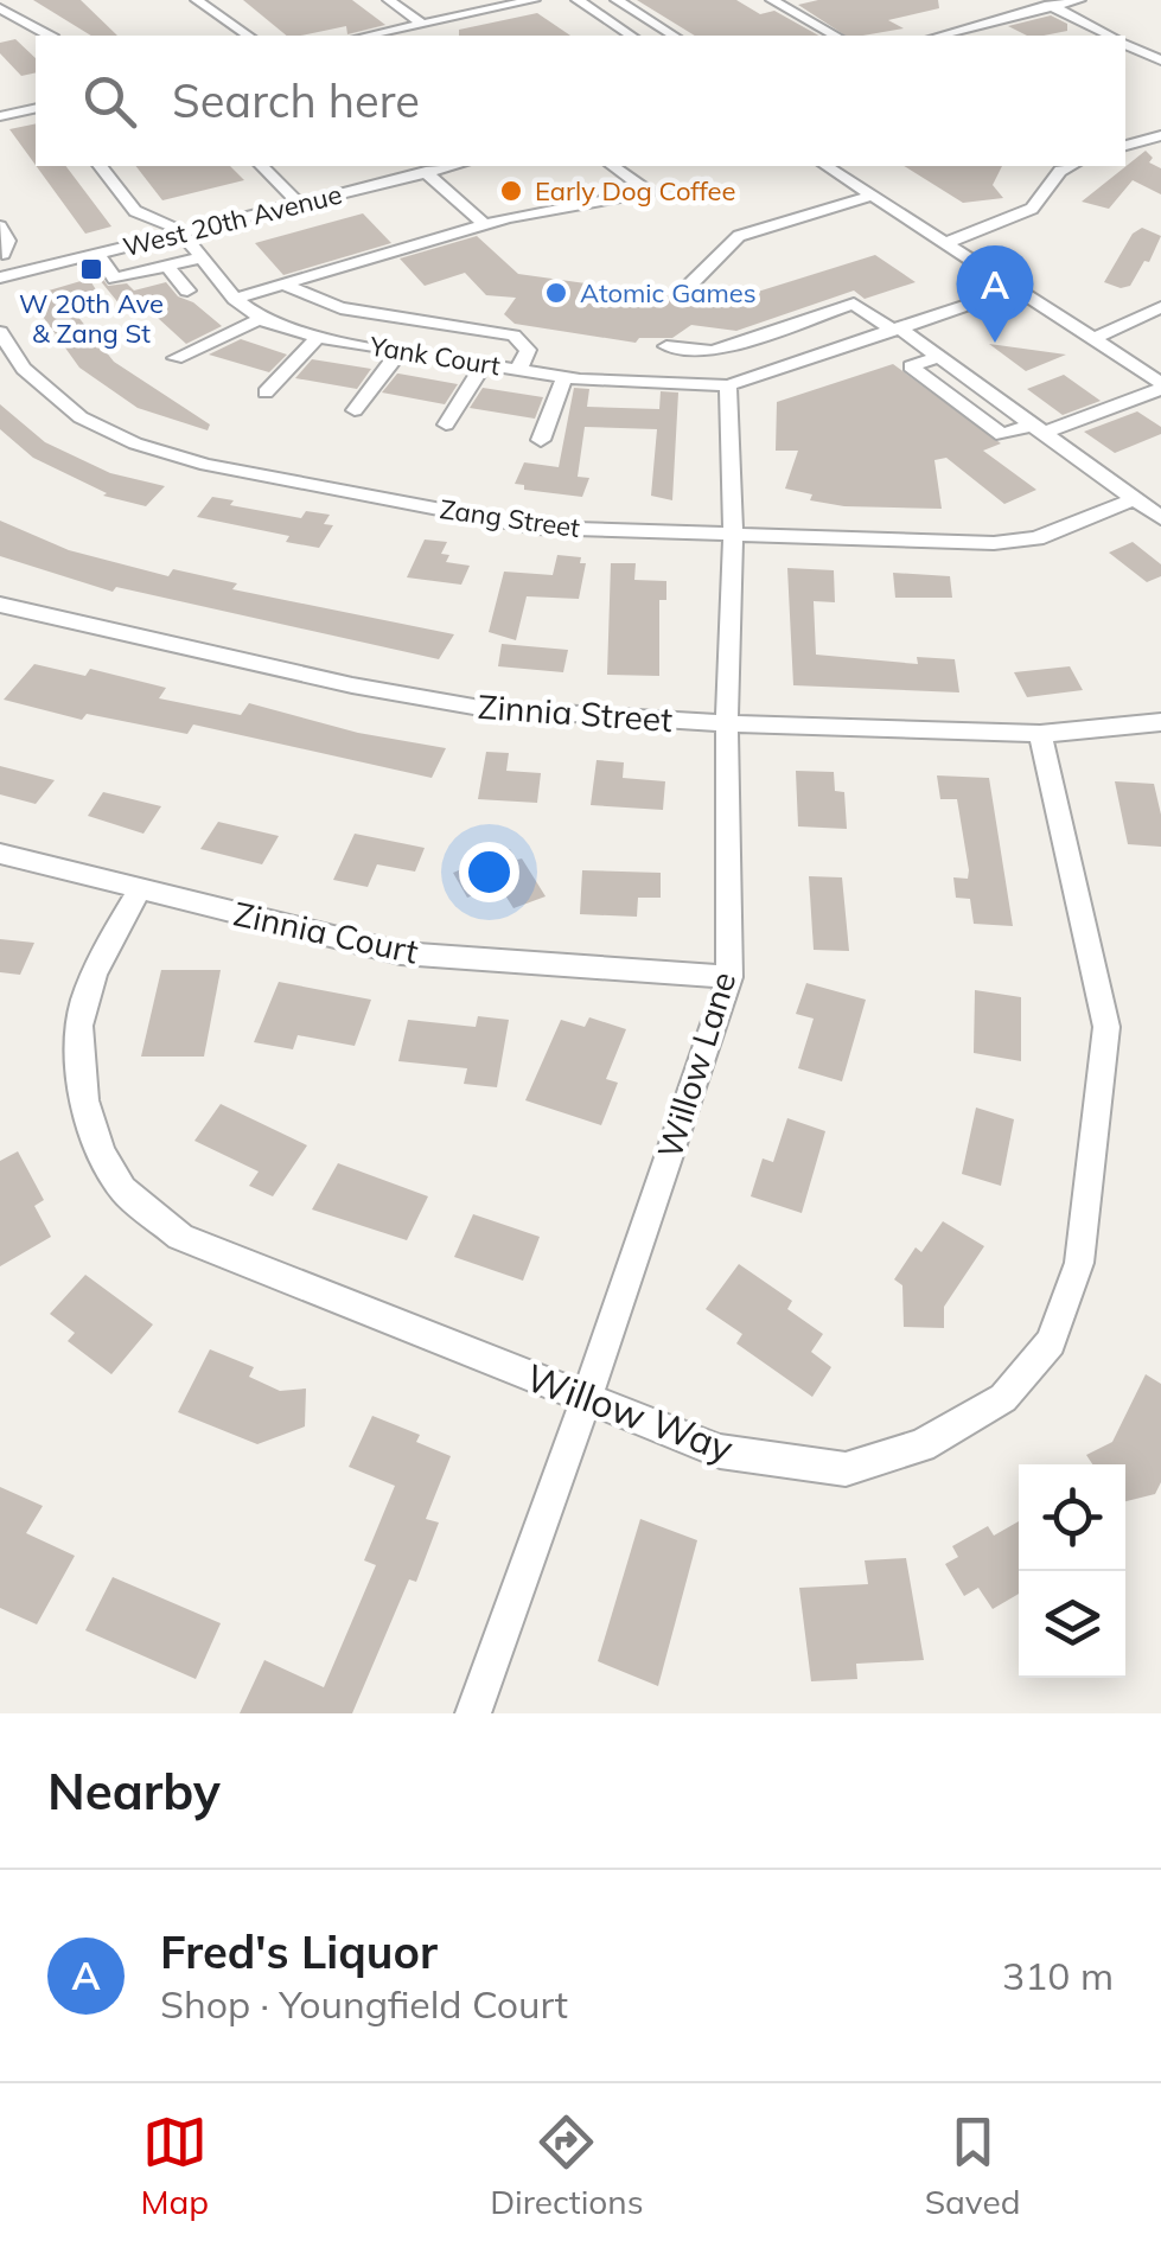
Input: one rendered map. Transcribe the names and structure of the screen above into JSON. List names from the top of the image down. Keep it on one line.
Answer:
{"streets":{"street":["West 20th Avenue","Yank Court","Zang Street","Zinnia Street","Zinnia Court","Willow Lane","Willow Way"]},"crossings":[["West 20th Avenue","Yank Court"],["Yank Court","Willow Lane"],["Zang Street","Willow Lane"],["Zinnia Street","Willow Lane"],["Zinnia Street","Willow Way"],["Zinnia Court","Willow Lane"],["Zinnia Court","Willow Way"],["Willow Lane","Willow Way"]],"places":{"other":["Early Dog Coffee","Atomic Games"],"transit":["W 20th Ave & Zang St"]},"page":{"search":"Search here","pins":"A","heading":"Nearby","list":[{"mark":"A","name":"Fred's Liquor","note":"Shop · Youngfield Court","value":"310 m"}],"nav":["Map","Directions","Saved"]}}
